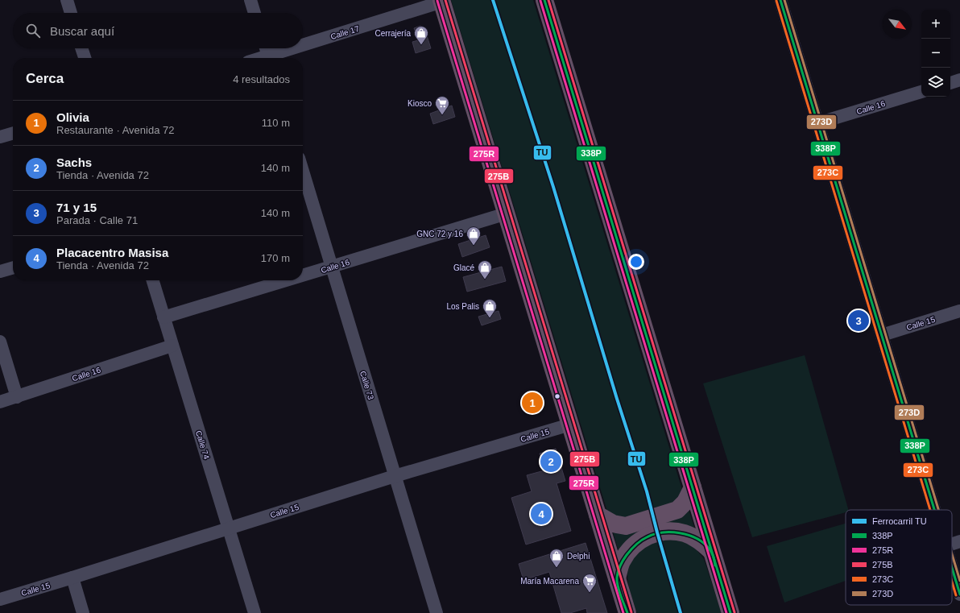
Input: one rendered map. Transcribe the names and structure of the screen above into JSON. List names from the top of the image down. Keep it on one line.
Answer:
{"streets":{"street":["Calle 17","Calle 16","Calle 15","Calle 73","Calle 74"]},"crossings":[["Calle 16","Calle 73"],["Calle 16","Calle 74"],["Calle 15","Calle 73"],["Calle 15","Calle 74"]],"places":{"shop":["Cerrajería","GNC 72 y 16","Glacé","Los Palis","Delphi"],"supermarket":["Kiosco","María Macarena"]},"lines":["rail line TU","transit line 338P","transit line 275B","transit line 273D","transit line 275R","transit line 273C"],"legend":["Ferrocarril TU","338P","275R","275B","273C","273D"],"north":"bottom right","page":{"map_buttons":["+","−"],"search":"Buscar aquí","heading":["Cerca","4 resultados"],"list":[{"mark":"1","name":"Olivia","note":"Restaurante · Avenida 72","value":"110 m"},{"mark":"2","name":"Sachs","note":"Tienda · Avenida 72","value":"140 m"},{"mark":"3","name":"71 y 15","note":"Parada · Calle 71","value":"140 m"},{"mark":"4","name":"Placacentro Masisa","note":"Tienda · Avenida 72","value":"170 m"}],"pins":["3","1","2","4"]}}
